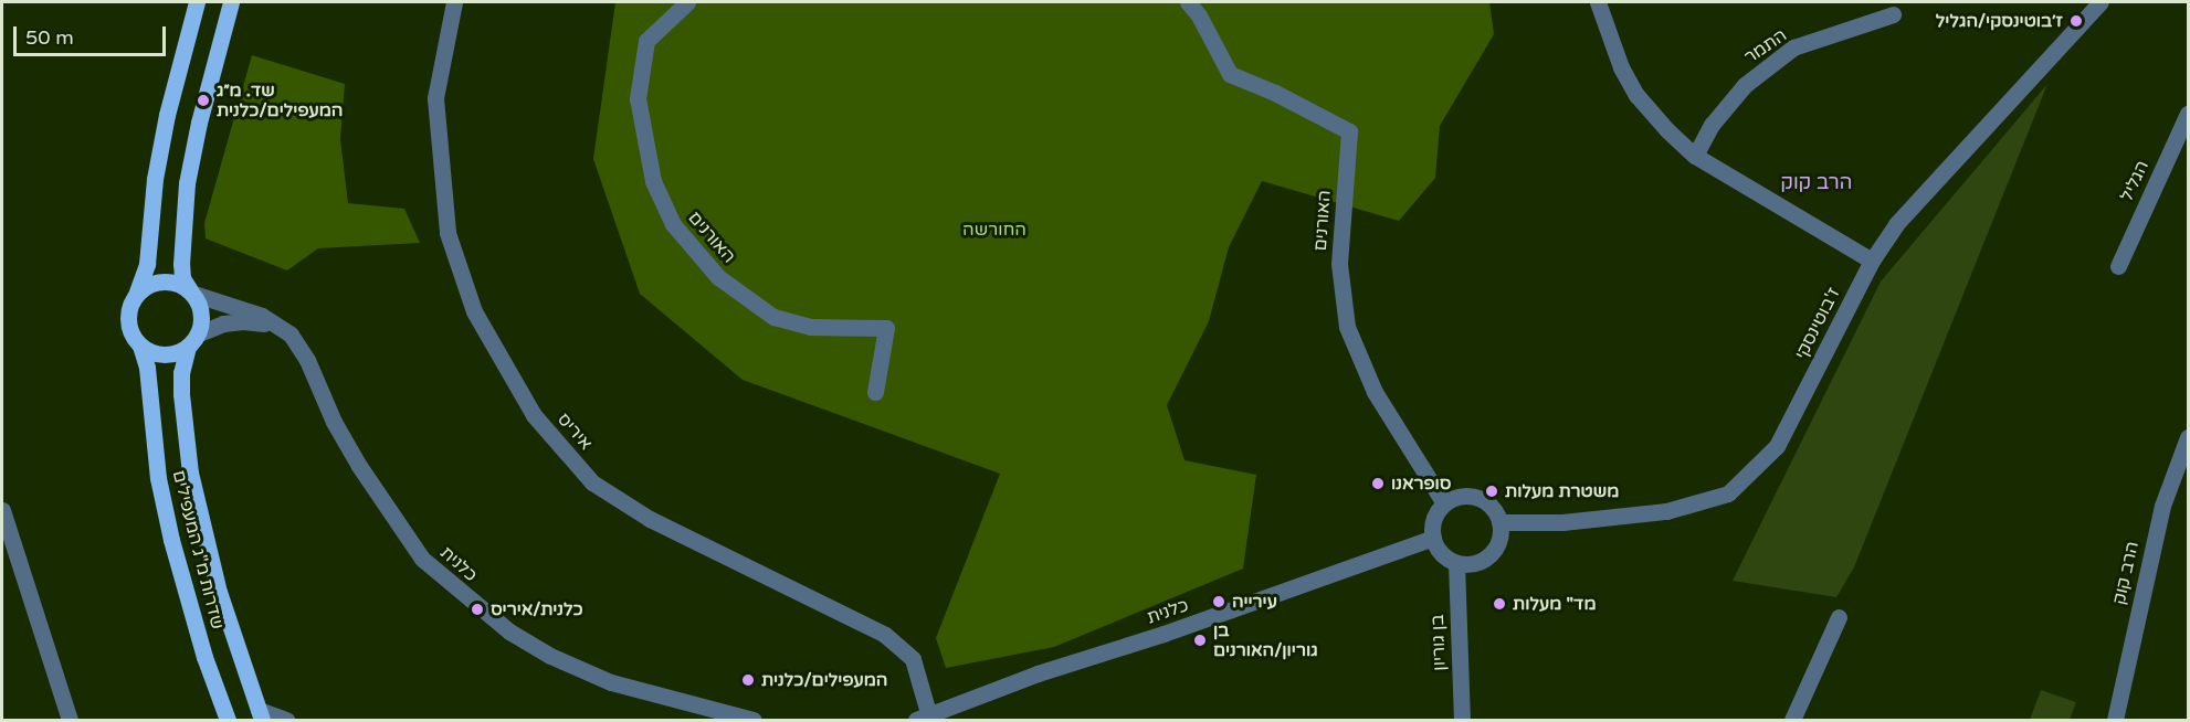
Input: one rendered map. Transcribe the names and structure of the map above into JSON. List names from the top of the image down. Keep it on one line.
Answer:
{"streets":{"main road":["שדרות מ\"ג המעפילים"],"street":["התמר","הגליל","האורנים","ז'בוטינסקי","איריס","כלנית","הרב קוק","בן גוריון"]},"crossings":[["האורנים","ז'בוטינסקי"],["האורנים","כלנית"],["האורנים","בן גוריון"],["ז'בוטינסקי","כלנית"],["ז'בוטינסקי","בן גוריון"],["איריס","כלנית"],["שדרות מ\"ג המעפילים","כלנית"],["כלנית","בן גוריון"]],"districts":["הרב קוק"],"parks":["החורשה"],"places":["ז׳בוטינסקי/הגליל","שד. מ״ג המעפילים/כלנית","סופראנו","משטרת מעלות","עירייה","מד\" מעלות","כלנית/איריס","בן גוריון/האורנים","המעפילים/כלנית"],"scale_bar":"50 m"}
